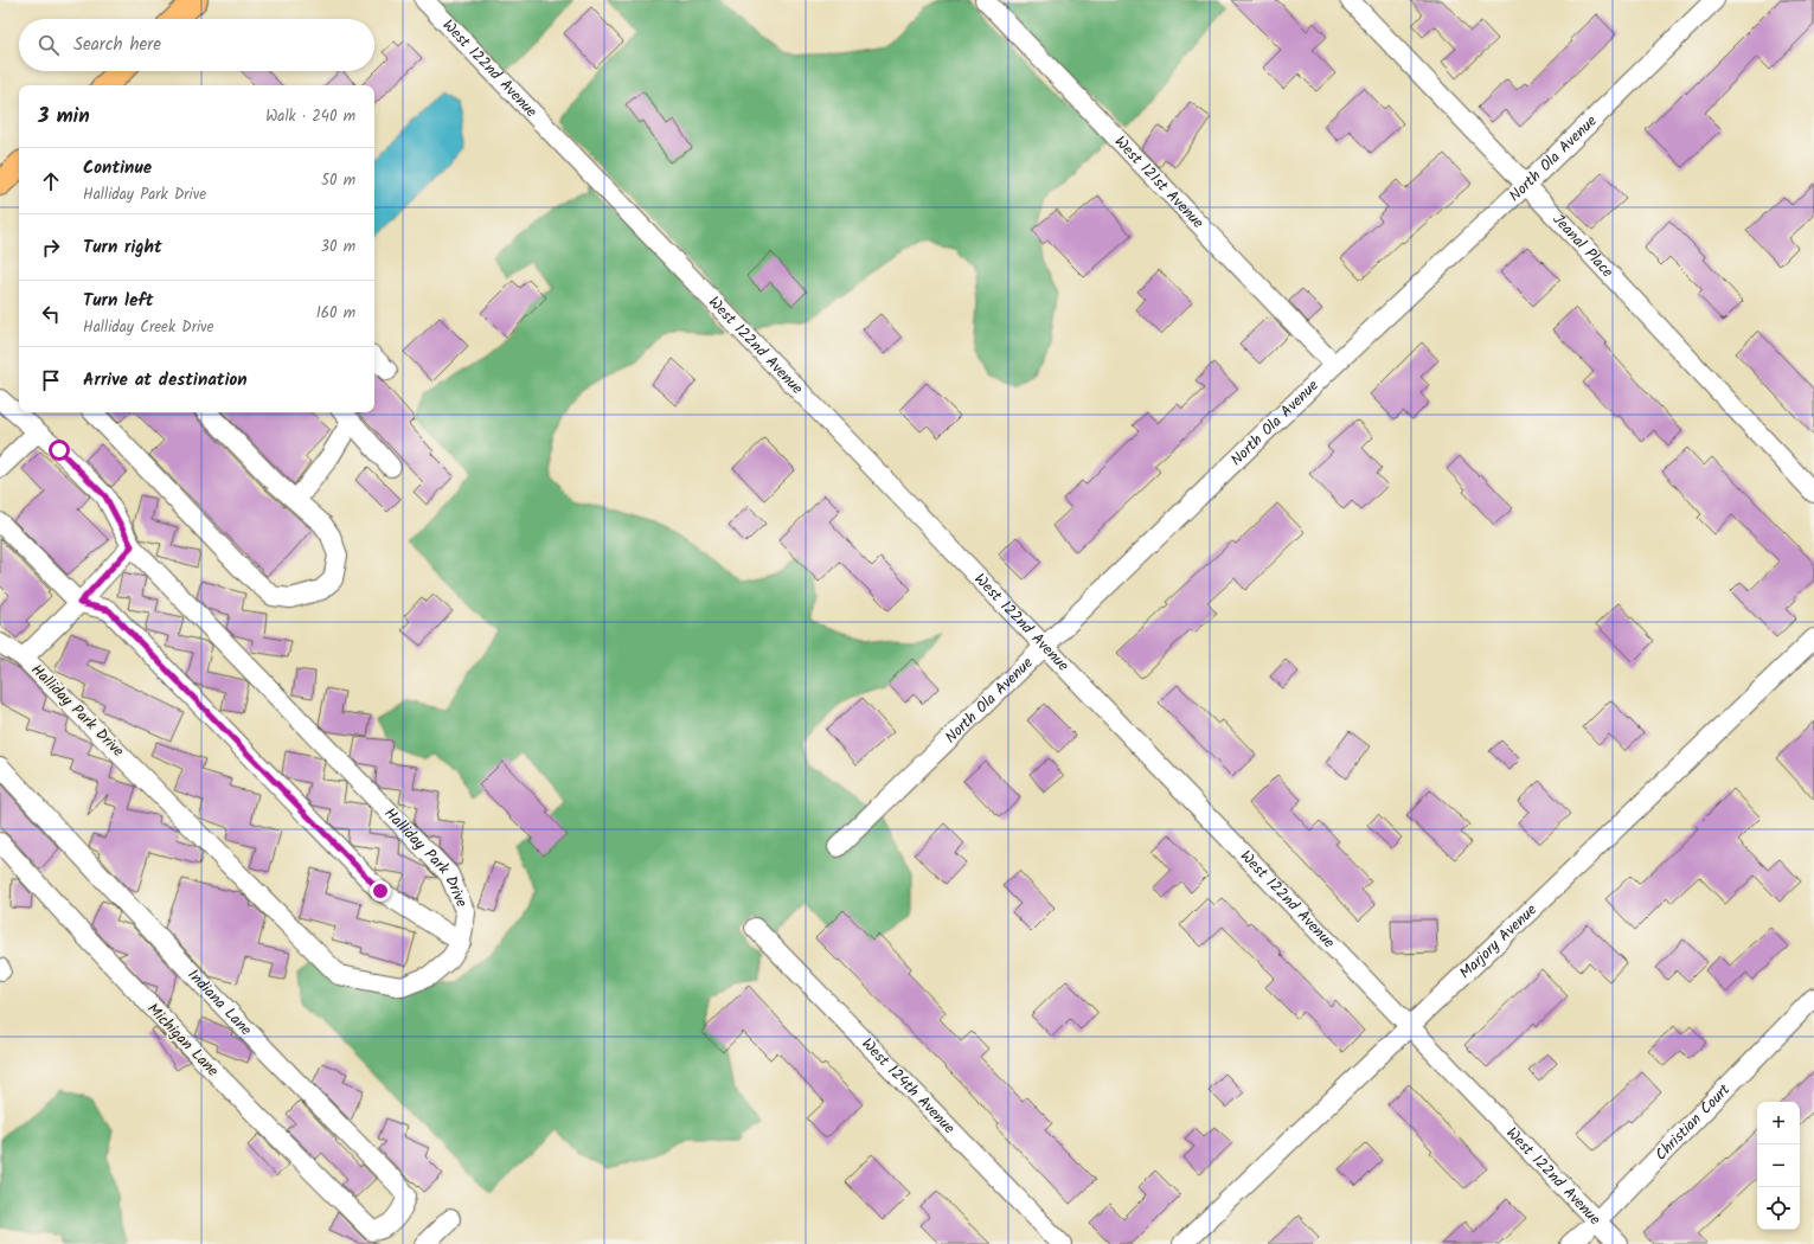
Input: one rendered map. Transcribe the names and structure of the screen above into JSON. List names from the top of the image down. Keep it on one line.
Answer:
{"streets":{"street":["West 122nd Avenue","North Ola Avenue","West 121st Avenue","Jeanal Place","Halliday Park Drive","Marjory Avenue","Indiana Lane","Michigan Lane","West 124th Avenue","Christian Court"]},"crossings":[["West 122nd Avenue","North Ola Avenue"],["West 122nd Avenue","Marjory Avenue"],["West 122nd Avenue","Christian Court"],["North Ola Avenue","West 121st Avenue"],["North Ola Avenue","Jeanal Place"],["Indiana Lane","Michigan Lane"]],"page":{"search":"Search here","heading":["3 min","Walk · 240 m"],"list":[["Continue","Halliday Park Drive","50 m"],["Turn right","30 m"],["Turn left","Halliday Creek Drive","160 m"],"Arrive at destination"],"map_buttons":["+","−"]}}
